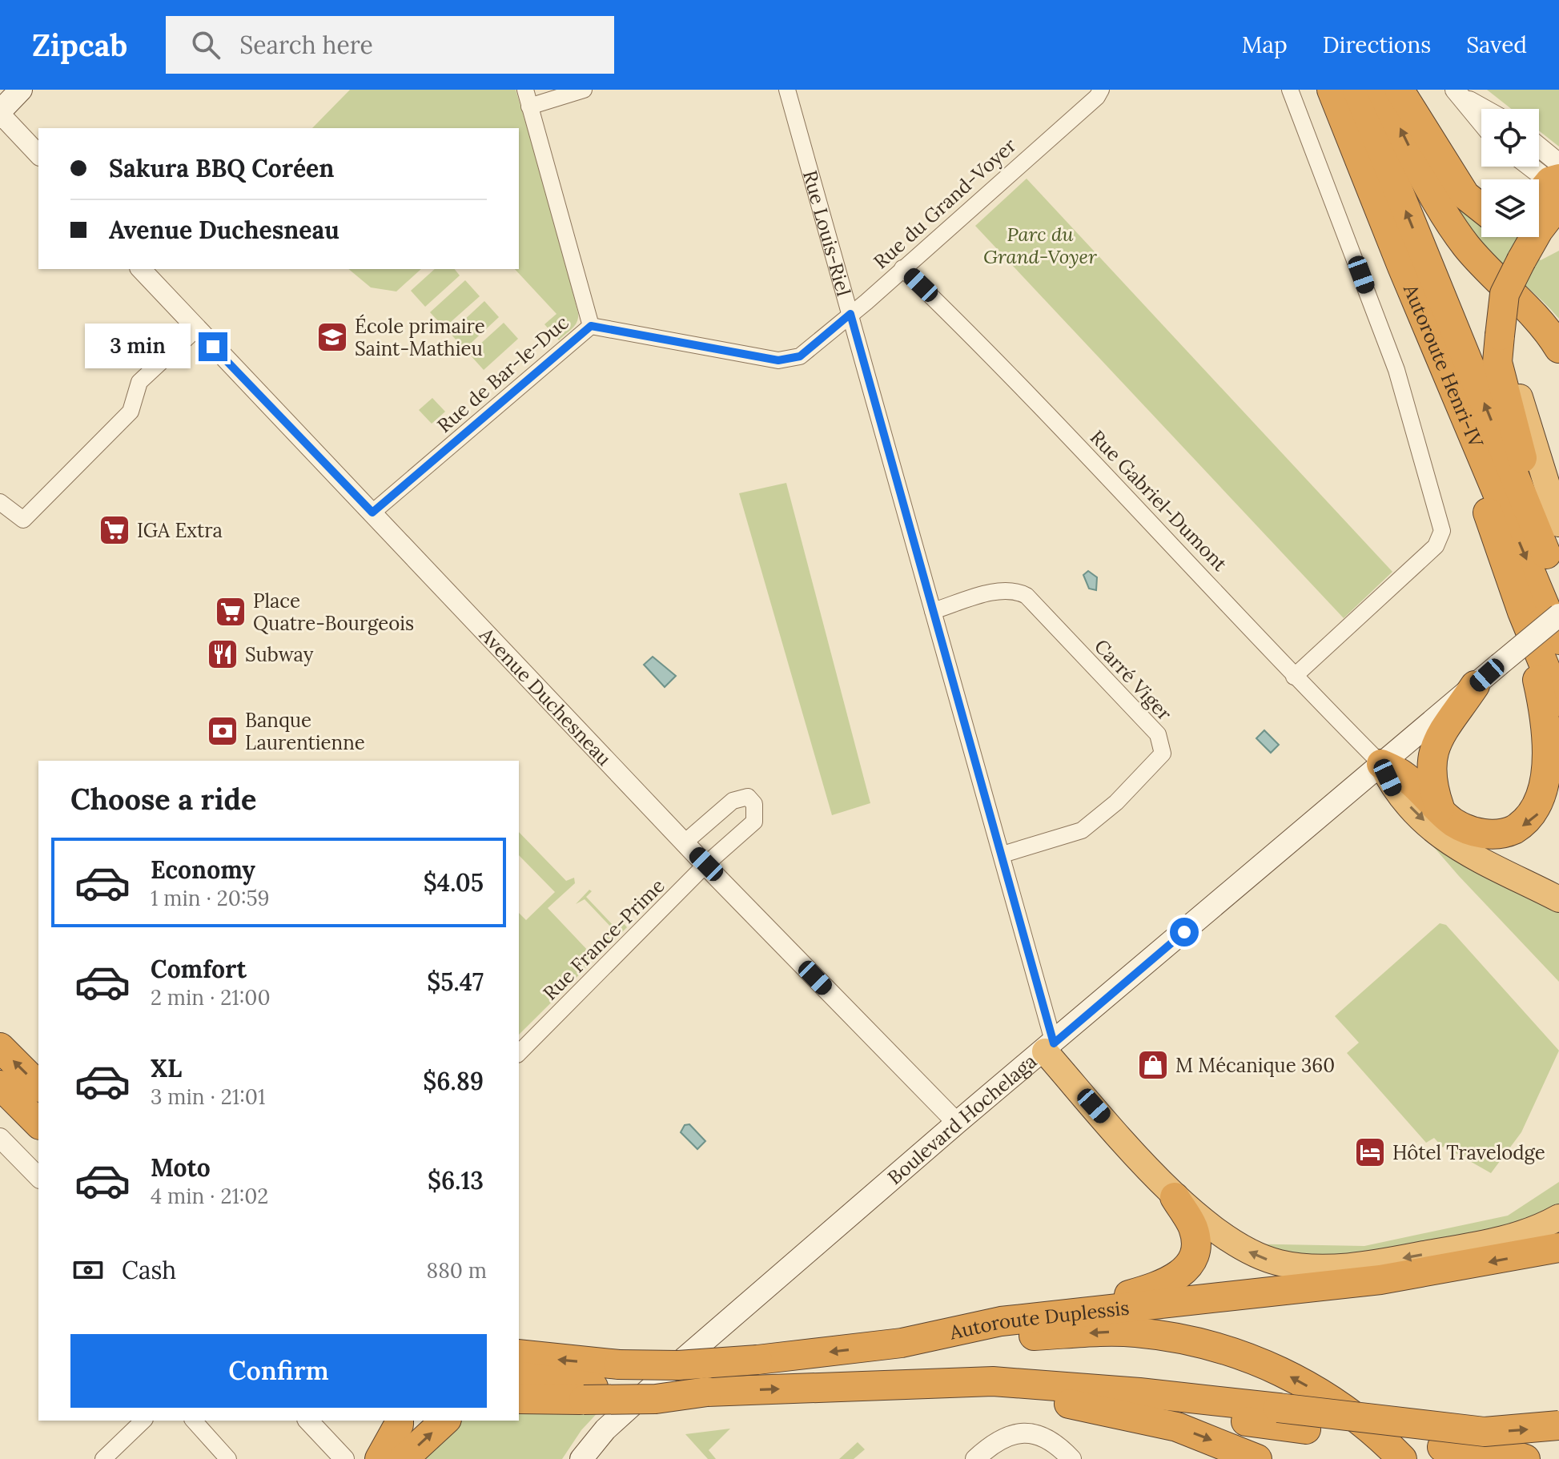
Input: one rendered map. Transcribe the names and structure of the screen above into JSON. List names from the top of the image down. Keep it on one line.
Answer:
{"streets":{"highway":["Rue Louis-Riel","Autoroute Henri-IV","Autoroute Duplessis"],"main road":["Boulevard Hochelaga"],"street":["Rue du Grand-Voyer","Rue de Bar-le-Duc","Rue Gabriel-Dumont","Carré Viger","Avenue Duchesneau","Rue France-Prime"]},"crossings":[["Rue du Grand-Voyer","Rue Louis-Riel"],["Rue du Grand-Voyer","Rue de Bar-le-Duc"],["Rue du Grand-Voyer","Rue Gabriel-Dumont"],["Rue Louis-Riel","Carré Viger"],["Rue Louis-Riel","Boulevard Hochelaga"],["Rue de Bar-le-Duc","Avenue Duchesneau"],["Rue Gabriel-Dumont","Boulevard Hochelaga"],["Avenue Duchesneau","Rue France-Prime"],["Avenue Duchesneau","Boulevard Hochelaga"]],"parks":["Parc du Grand-Voyer"],"places":{"school or university":["École primaire Saint-Mathieu"],"supermarket":["IGA Extra","Place Quatre-Bourgeois"],"restaurant":["Subway"],"bank":["Banque Laurentienne"],"shop":["M Mécanique 360"],"hotel":["Hôtel Travelodge"]},"page":{"header":"Zipcab","search":"Search here","nav":["Map","Directions","Saved"],"banner":["Sakura BBQ Coréen","Avenue Duchesneau"],"bubble":"3 min","heading":"Choose a ride","list":[{"name":"Economy","note":"1 min · 20:59","value":"$4.05"},{"name":"Comfort","note":"2 min · 21:00","value":"$5.47"},{"name":"XL","note":"3 min · 21:01","value":"$6.89"},{"name":"Moto","note":"4 min · 21:02","value":"$6.13"}],"pay":["Cash","880 m"],"buttons":"Confirm"}}
